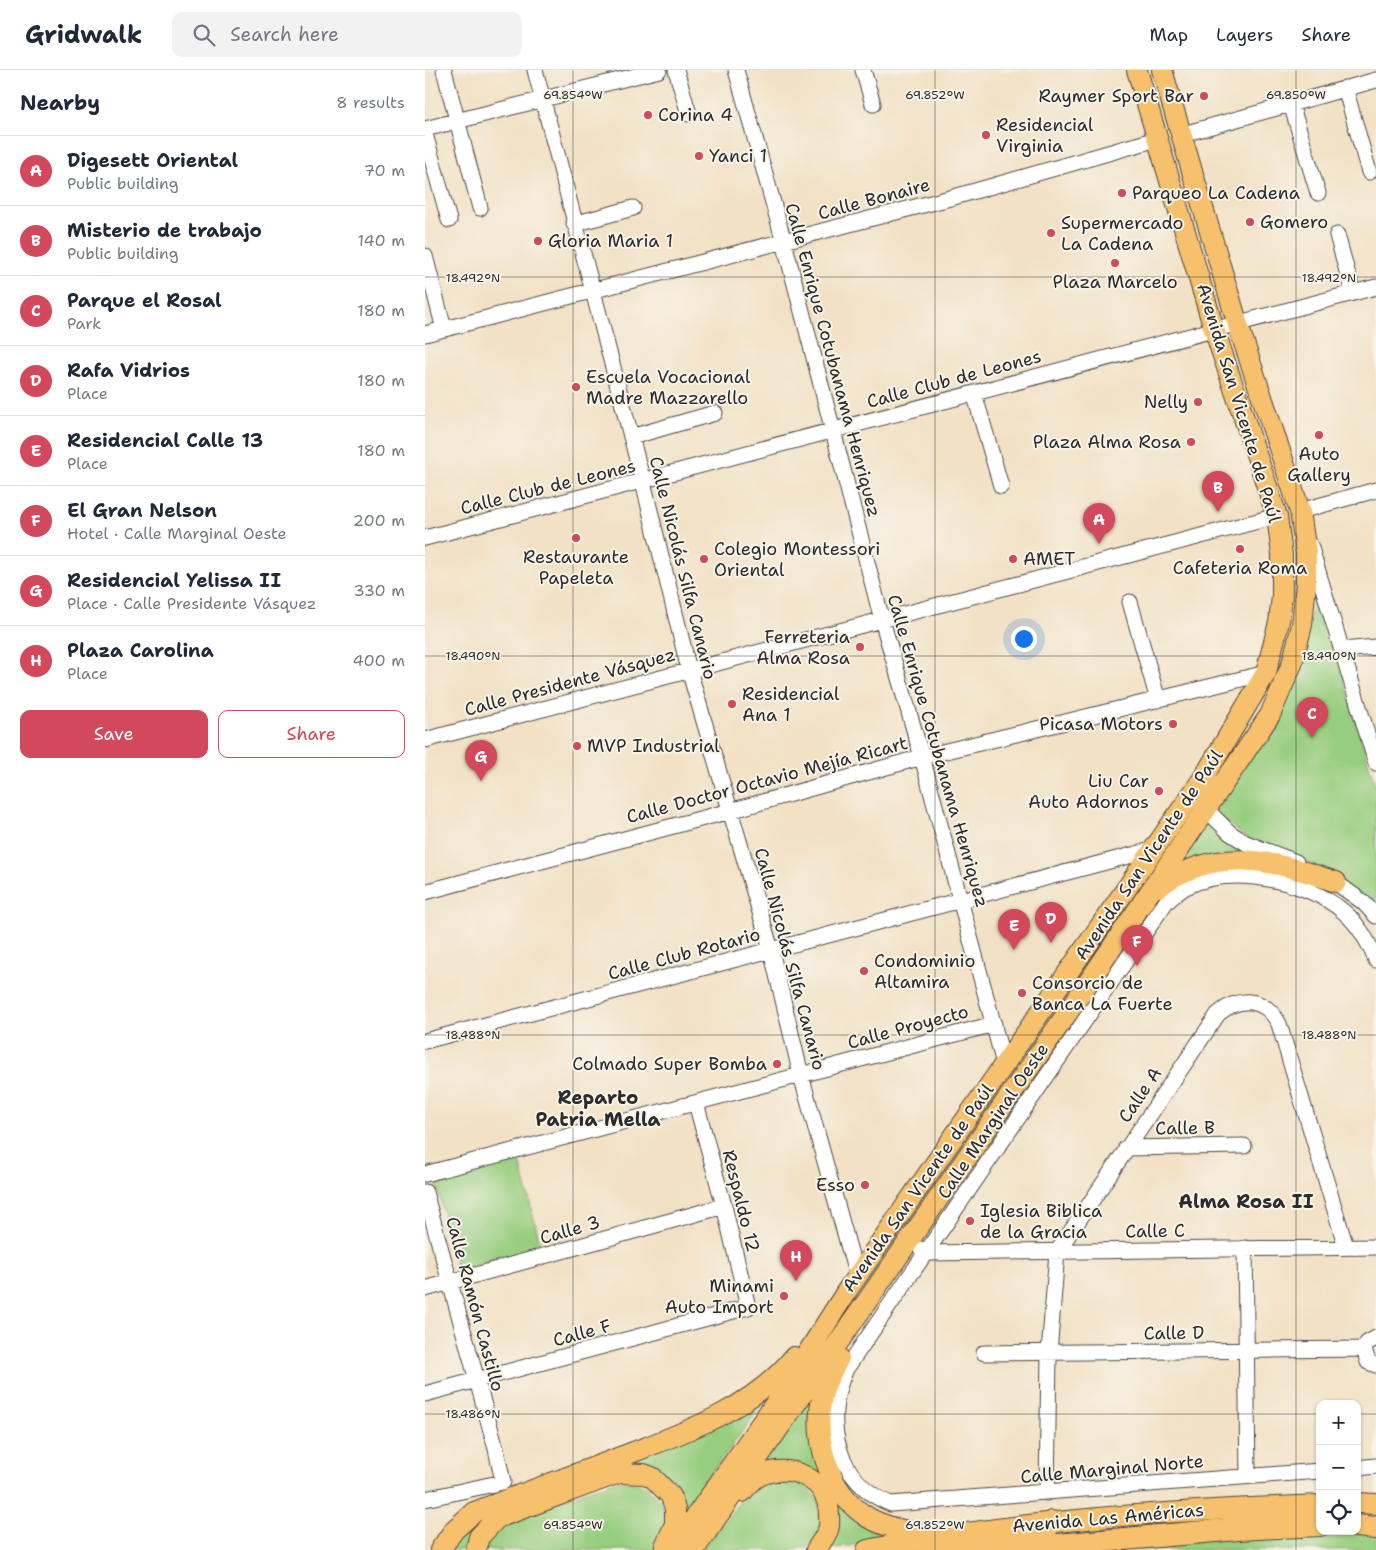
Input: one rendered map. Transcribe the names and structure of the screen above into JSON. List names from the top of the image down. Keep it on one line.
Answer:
{"streets":{"main road":["Avenida San Vicente de Paúl","Avenida Las Américas"],"street":["Calle Bonaire","Calle Enrique Cotubanama Henriquez","Calle Club de Leones","Calle Nicolás Silfa Canario","Calle Presidente Vásquez","Calle Doctor Octavio Mejía Ricart","Calle Club Rotario","Calle Proyecto","Calle A","Calle Marginal Oeste","Calle B","Respaldo 12","Calle 3","Calle C","Calle Ramón Castillo","Calle F","Calle D","Calle Marginal Norte"]},"crossings":[["Calle Bonaire","Calle Enrique Cotubanama Henriquez"],["Calle Bonaire","Avenida San Vicente de Paúl"],["Calle Bonaire","Calle Nicolás Silfa Canario"],["Calle Enrique Cotubanama Henriquez","Calle Club de Leones"],["Calle Enrique Cotubanama Henriquez","Avenida San Vicente de Paúl"],["Calle Enrique Cotubanama Henriquez","Calle Presidente Vásquez"],["Calle Enrique Cotubanama Henriquez","Calle Doctor Octavio Mejía Ricart"],["Calle Enrique Cotubanama Henriquez","Calle Club Rotario"],["Calle Enrique Cotubanama Henriquez","Calle Proyecto"],["Calle Club de Leones","Avenida San Vicente de Paúl"],["Calle Club de Leones","Calle Nicolás Silfa Canario"],["Avenida San Vicente de Paúl","Calle Nicolás Silfa Canario"],["Avenida San Vicente de Paúl","Calle Presidente Vásquez"],["Avenida San Vicente de Paúl","Calle Doctor Octavio Mejía Ricart"],["Avenida San Vicente de Paúl","Calle Club Rotario"],["Avenida San Vicente de Paúl","Calle Marginal Oeste"],["Calle Nicolás Silfa Canario","Calle Presidente Vásquez"],["Calle Nicolás Silfa Canario","Calle Doctor Octavio Mejía Ricart"],["Calle Nicolás Silfa Canario","Calle Club Rotario"],["Calle Nicolás Silfa Canario","Calle Proyecto"],["Calle Proyecto","Respaldo 12"],["Calle A","Calle B"],["Calle A","Calle C"],["Calle A","Calle D"],["Calle A","Calle Marginal Norte"],["Calle Marginal Oeste","Calle C"],["Calle Marginal Oeste","Calle Marginal Norte"],["Respaldo 12","Calle 3"],["Respaldo 12","Calle F"],["Calle 3","Calle Ramón Castillo"],["Calle Ramón Castillo","Calle F"]],"districts":["Reparto Patria Mella","Alma Rosa II"],"places":["Raymer Sport Bar","Corina 4","Residencial Virginia","Yanci 1","Parqueo La Cadena","Gomero","Supermercado La Cadena","Gloria Maria 1","Plaza Marcelo","Escuela Vocacional Madre Mazzarello","Nelly","Auto Gallery","Plaza Alma Rosa","Restaurante Papeleta","Cafeteria Roma","Colegio Montessori Oriental","AMET","Ferreteria Alma Rosa","Residencial Ana 1","Picasa Motors","MVP Industrial","Liu Car Auto Adornos","Condominio Altamira","Consorcio de Banca La Fuerte","Colmado Super Bomba","Esso","Iglesia Biblica de la Gracia","Minami Auto Import"],"page":{"header":"Gridwalk","search":"Search here","nav":["Map","Layers","Share"],"heading":["Nearby","8 results"],"list":[{"mark":"A","name":"Digesett Oriental","note":"Public building","value":"70 m"},{"mark":"B","name":"Misterio de trabajo","note":"Public building","value":"140 m"},{"mark":"C","name":"Parque el Rosal","note":"Park","value":"180 m"},{"mark":"D","name":"Rafa Vidrios","note":"Place","value":"180 m"},{"mark":"E","name":"Residencial Calle 13","note":"Place","value":"180 m"},{"mark":"F","name":"El Gran Nelson","note":"Hotel · Calle Marginal Oeste","value":"200 m"},{"mark":"G","name":"Residencial Yelissa II","note":"Place · Calle Presidente Vásquez","value":"330 m"},{"mark":"H","name":"Plaza Carolina","note":"Place","value":"400 m"}],"pins":["B","A","C","G","D","E","F","H"],"buttons":["Save","Share"],"map_buttons":["+","−"]},"coordinates":["69.854°W","69.852°W","69.850°W","18.492°N","18.490°N","18.488°N","18.486°N"]}
